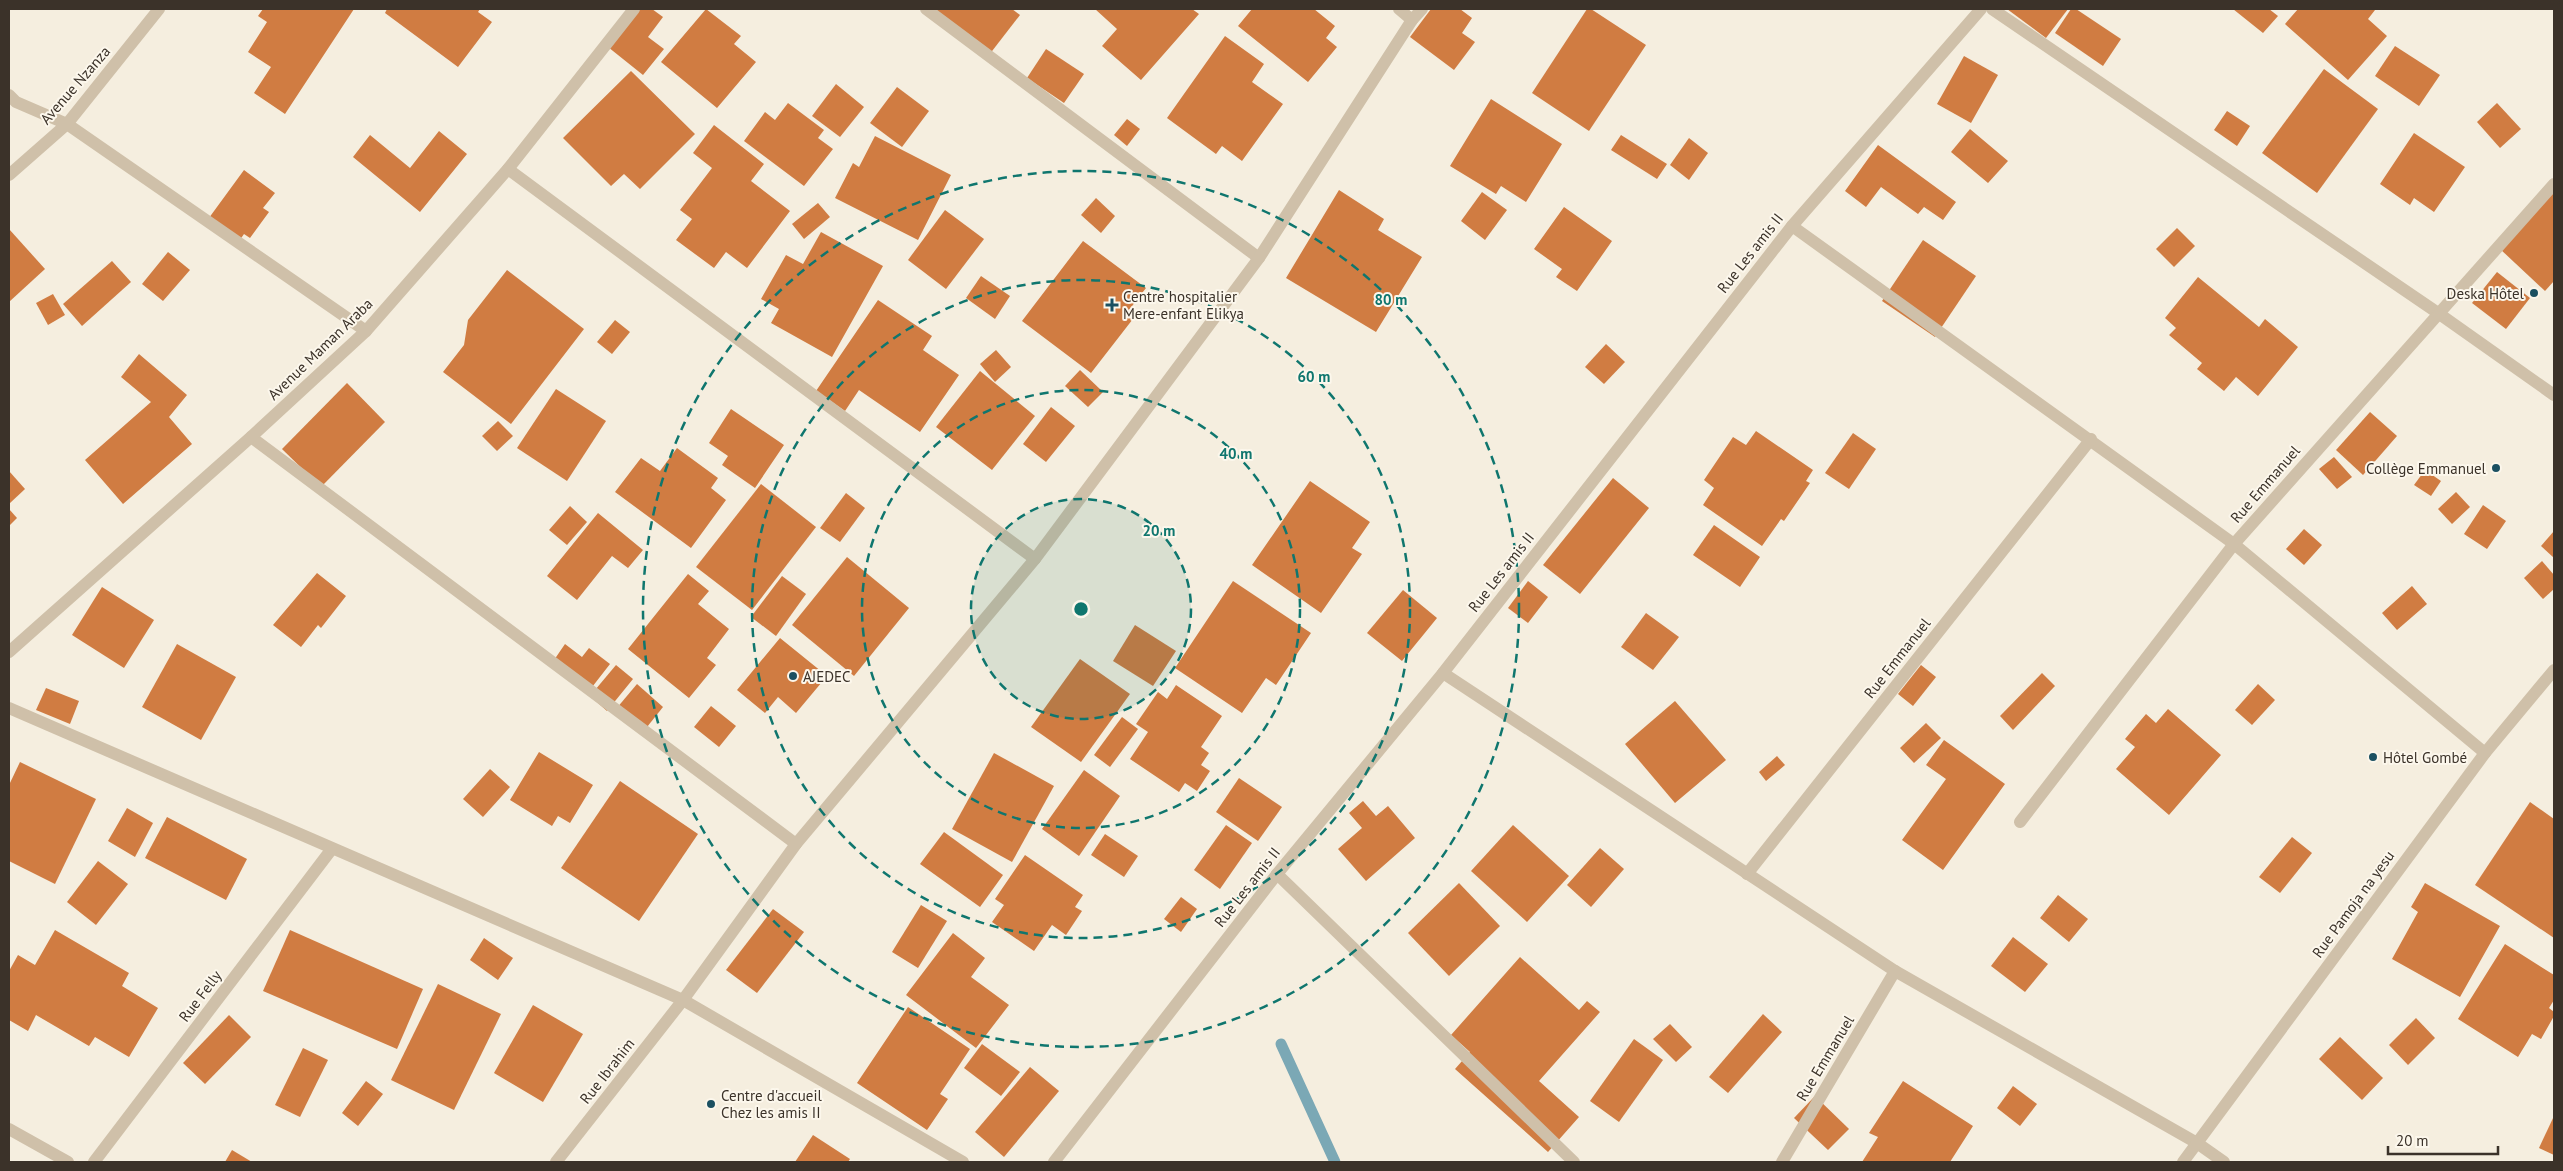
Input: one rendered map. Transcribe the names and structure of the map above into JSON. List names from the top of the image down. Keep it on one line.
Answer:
{"streets":{"street":["Avenue Nzanza","Rue Les amis II","Avenue Maman Araba","Rue Emmanuel","Rue Pamoja na yesu","Rue Felly","Rue Ibrahim"]},"places":{"other":["Deska Hôtel","Collège Emmanuel","AJEDEC","Hôtel Gombé","Centre d'accueil Chez les amis II"],"health":["Centre hospitalier Mere-enfant Elikya"]},"scale_bar":"20 m","rings":["80 m","60 m","40 m","20 m"]}
